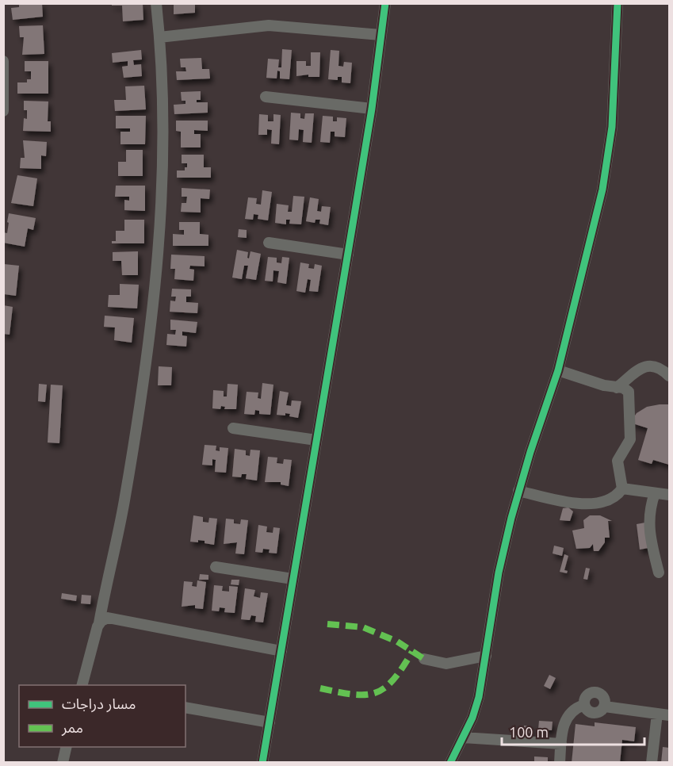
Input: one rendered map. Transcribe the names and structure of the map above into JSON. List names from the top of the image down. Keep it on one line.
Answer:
{"legend":["مسار دراجات","ممر"],"scale_bar":"100 m"}
